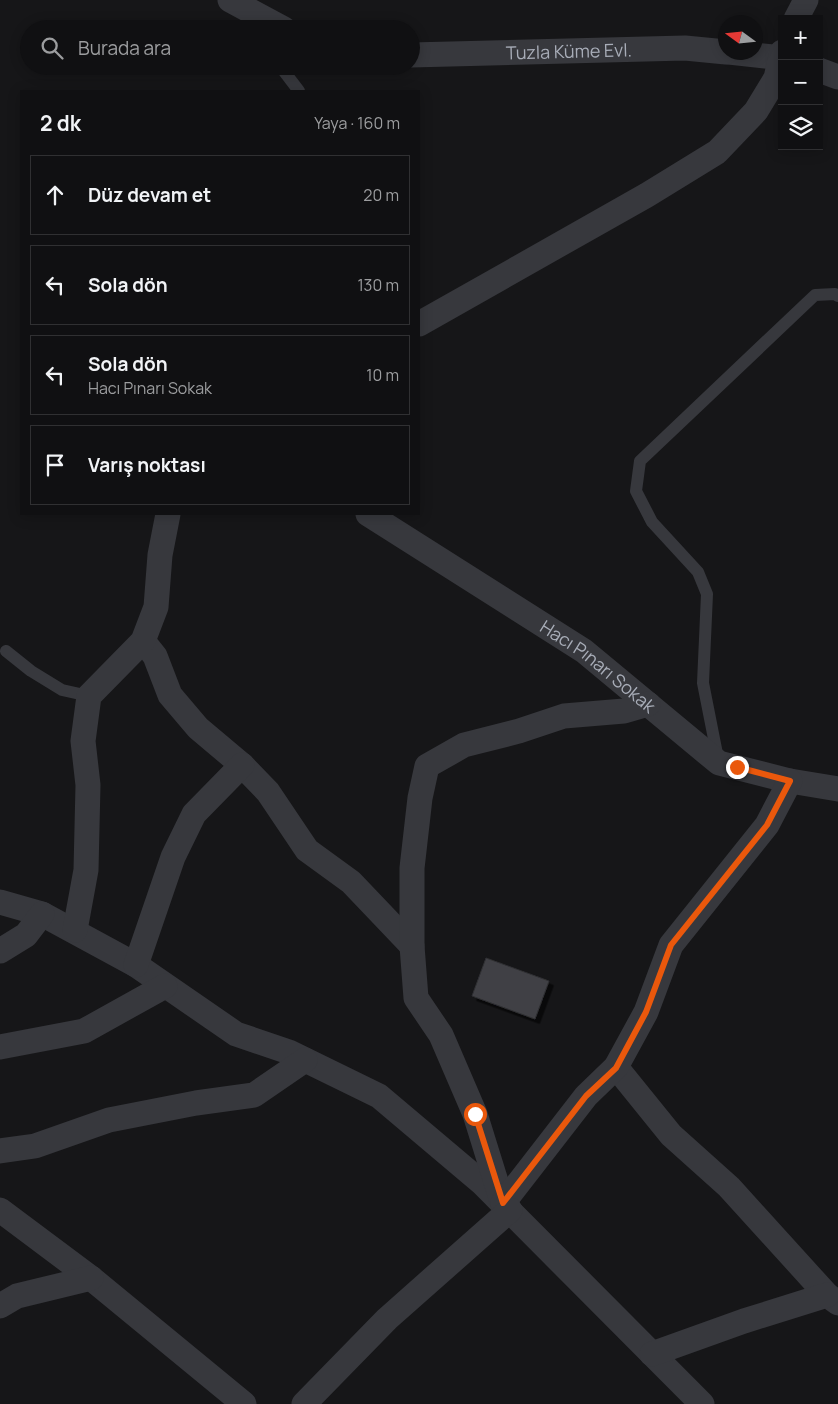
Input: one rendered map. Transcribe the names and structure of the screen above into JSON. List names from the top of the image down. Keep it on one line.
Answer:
{"streets":{"street":["Tuzla Küme Evl.","Hacı Pınarı Sokak"]},"north":"left","page":{"map_buttons":["+","−"],"search":"Burada ara","heading":["2 dk","Yaya · 160 m"],"list":[["Düz devam et","20 m"],["Sola dön","130 m"],["Sola dön","Hacı Pınarı Sokak","10 m"],"Varış noktası"]}}
